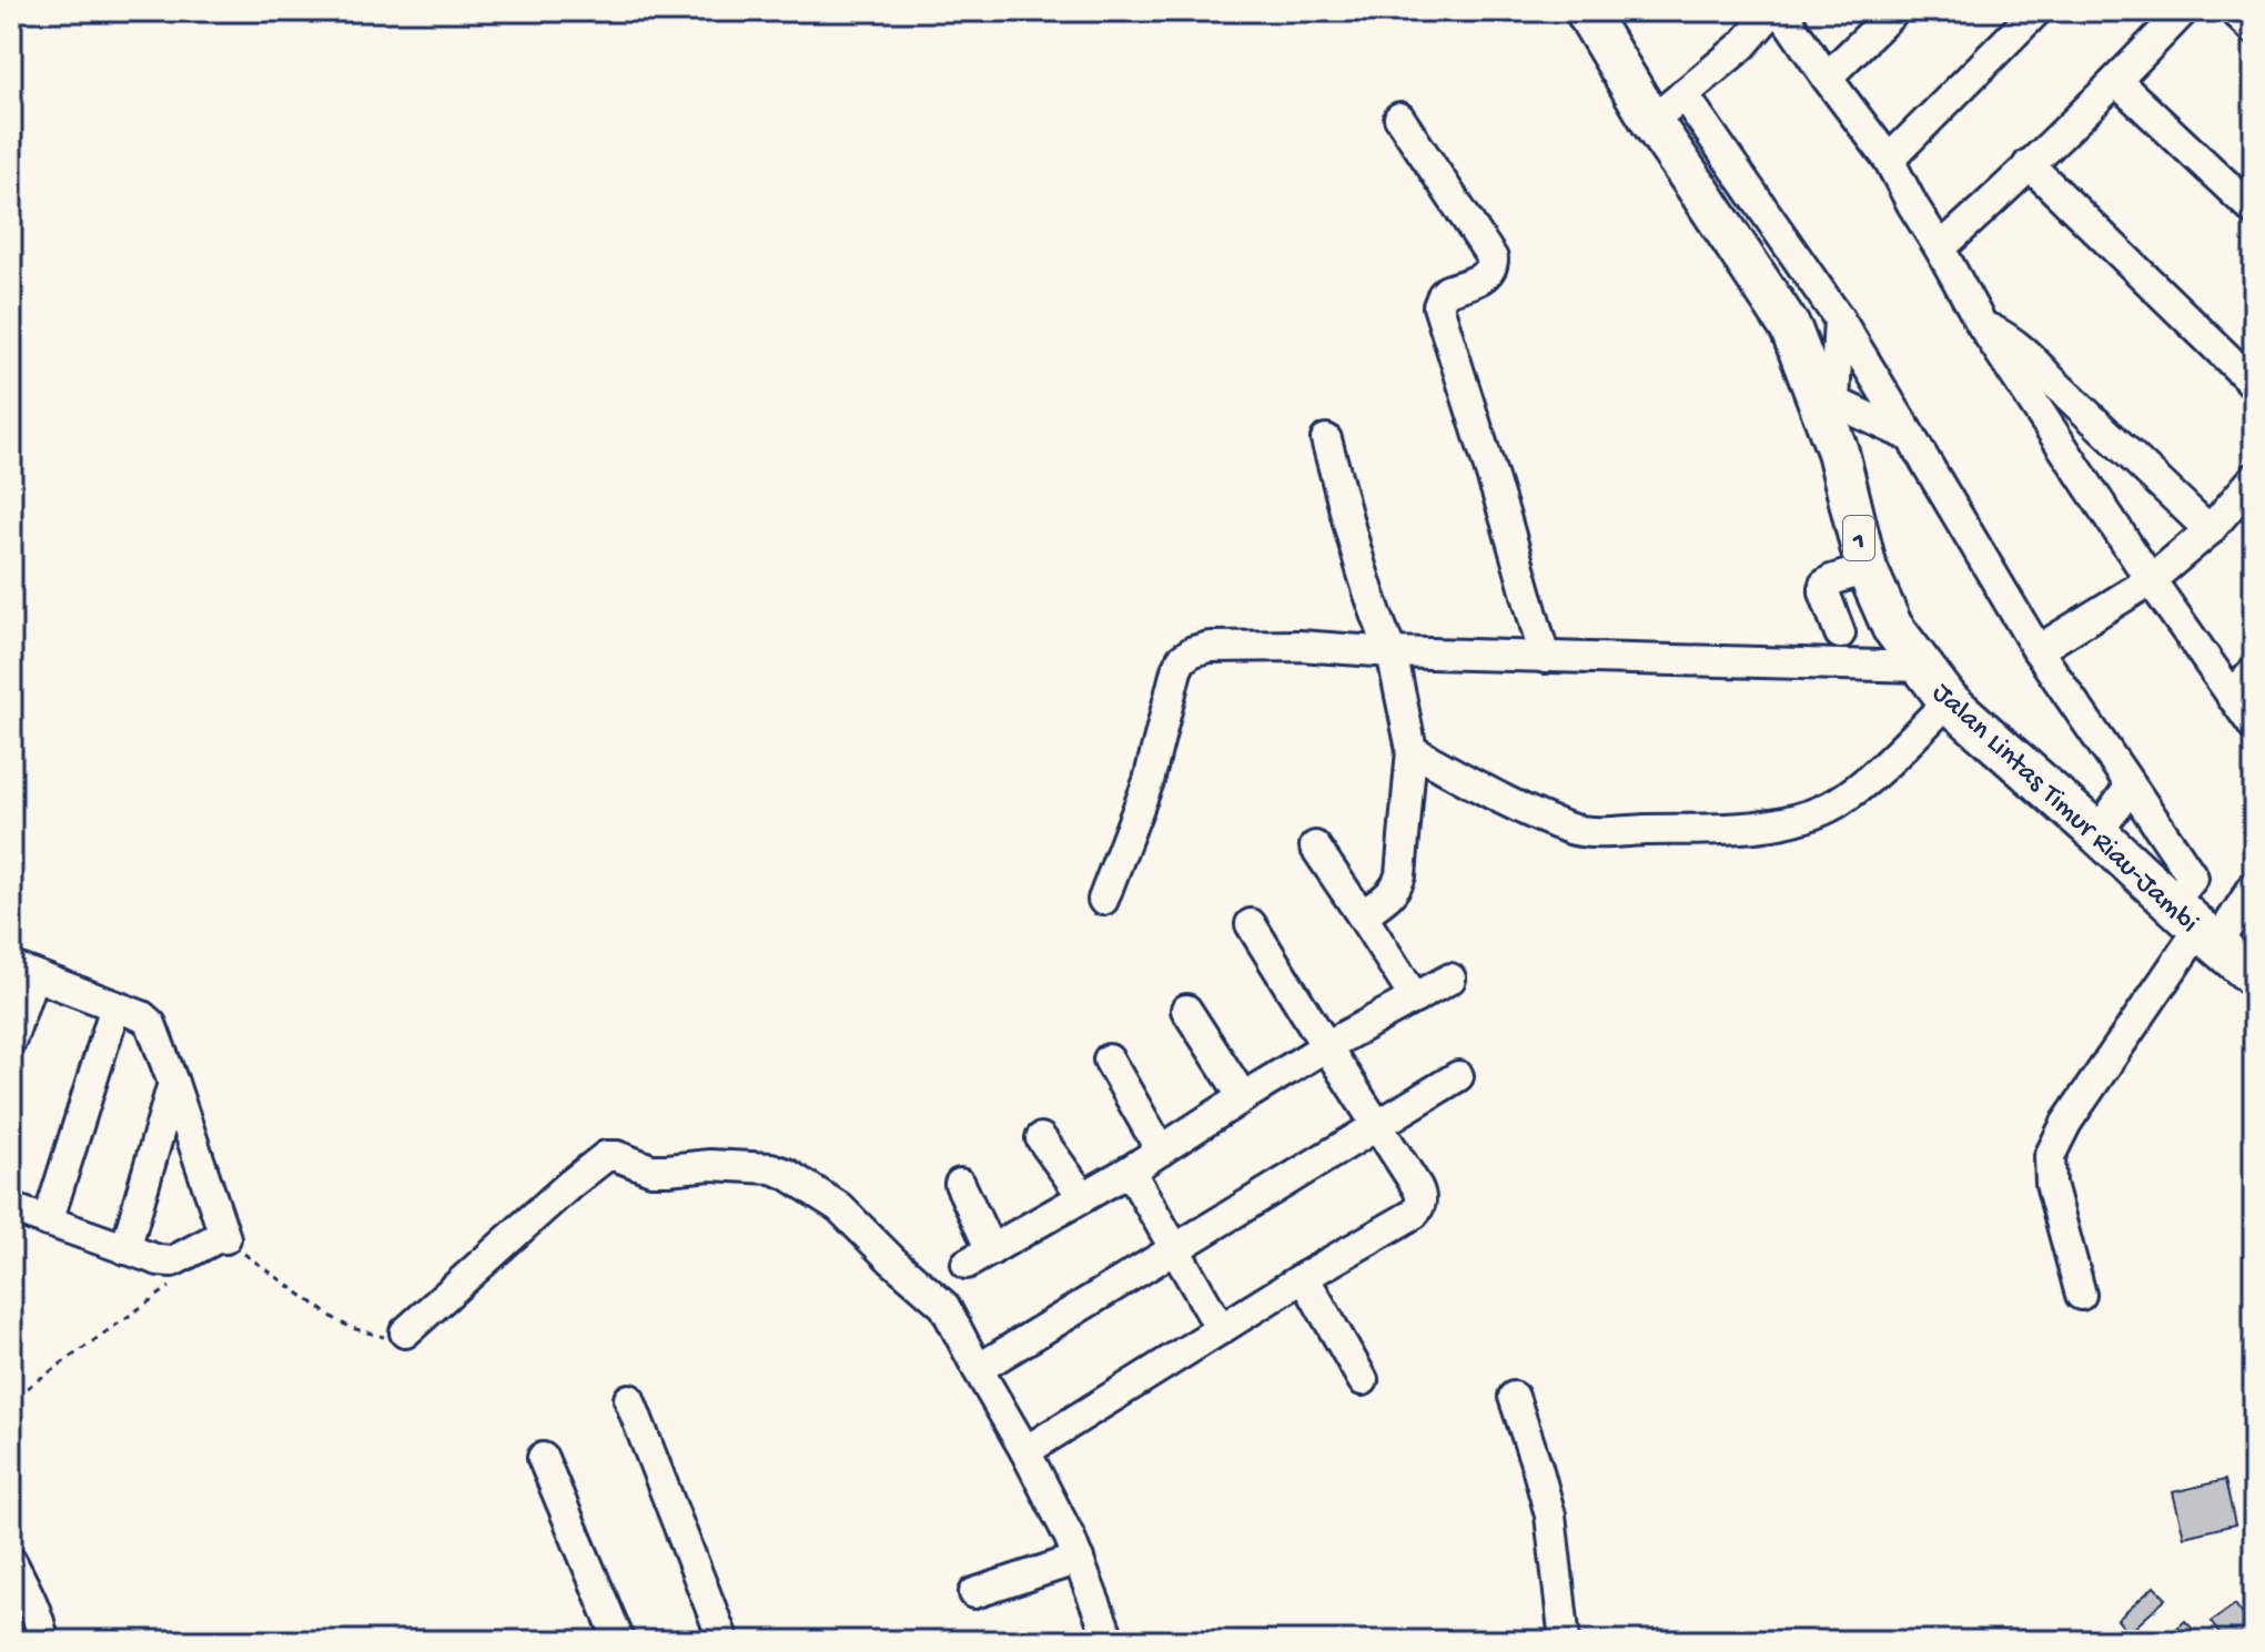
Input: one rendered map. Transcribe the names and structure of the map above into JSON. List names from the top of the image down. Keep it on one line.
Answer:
{"streets":{"highway":["1","Jalan Lintas Timur Riau-Jambi"]}}
